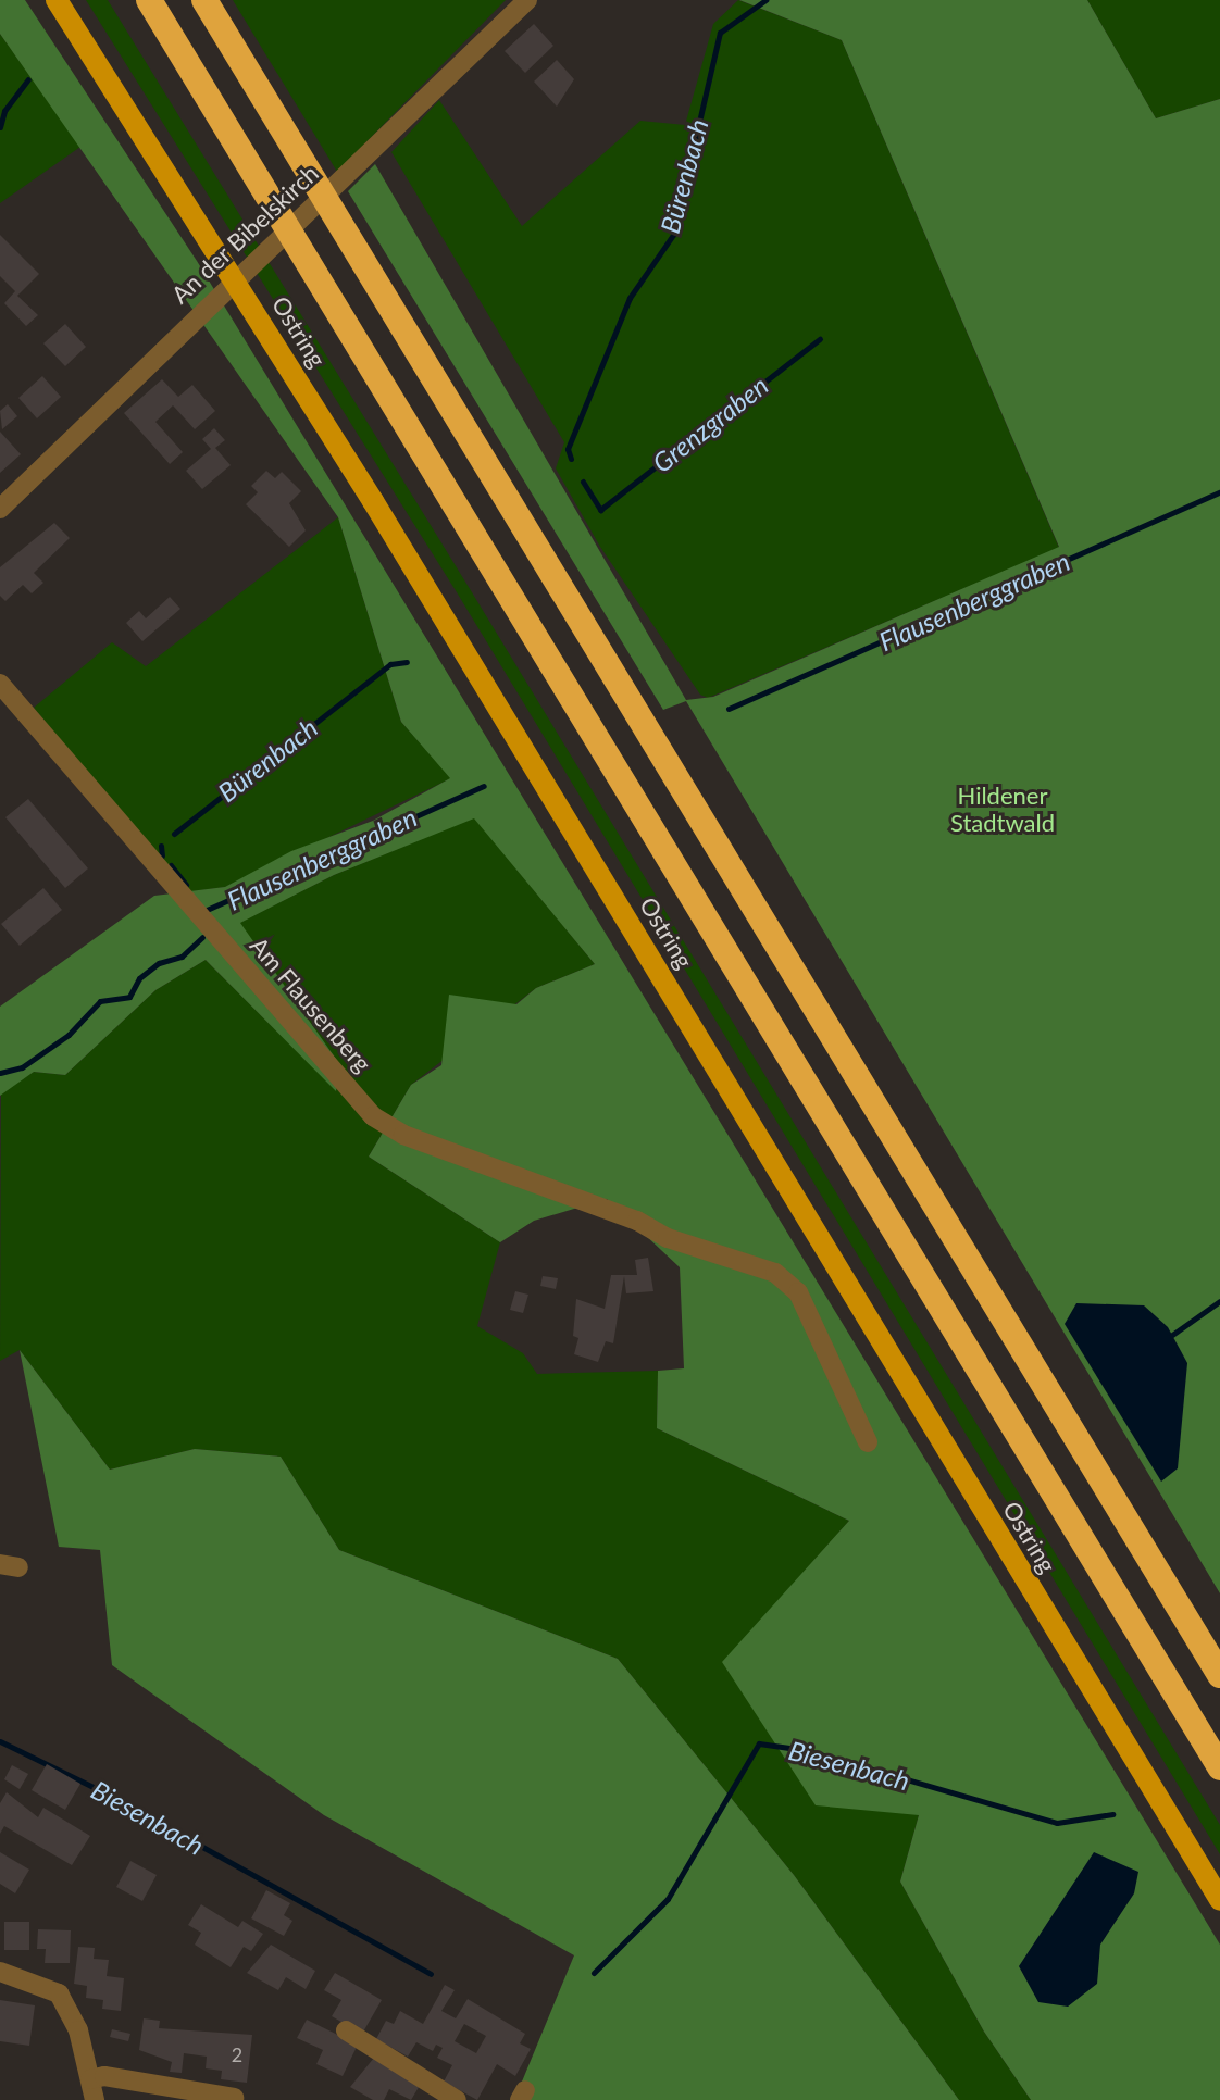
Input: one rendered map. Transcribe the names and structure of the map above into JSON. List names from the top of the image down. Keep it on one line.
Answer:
{"streets":{"main road":["Ostring"],"street":["An der Bibelskirch","Am Flausenberg"]},"water":["Bürenbach","Grenzgraben","Flausenberggraben","Biesenbach"],"parks":["Hildener Stadtwald"],"house_numbers":["2"]}
